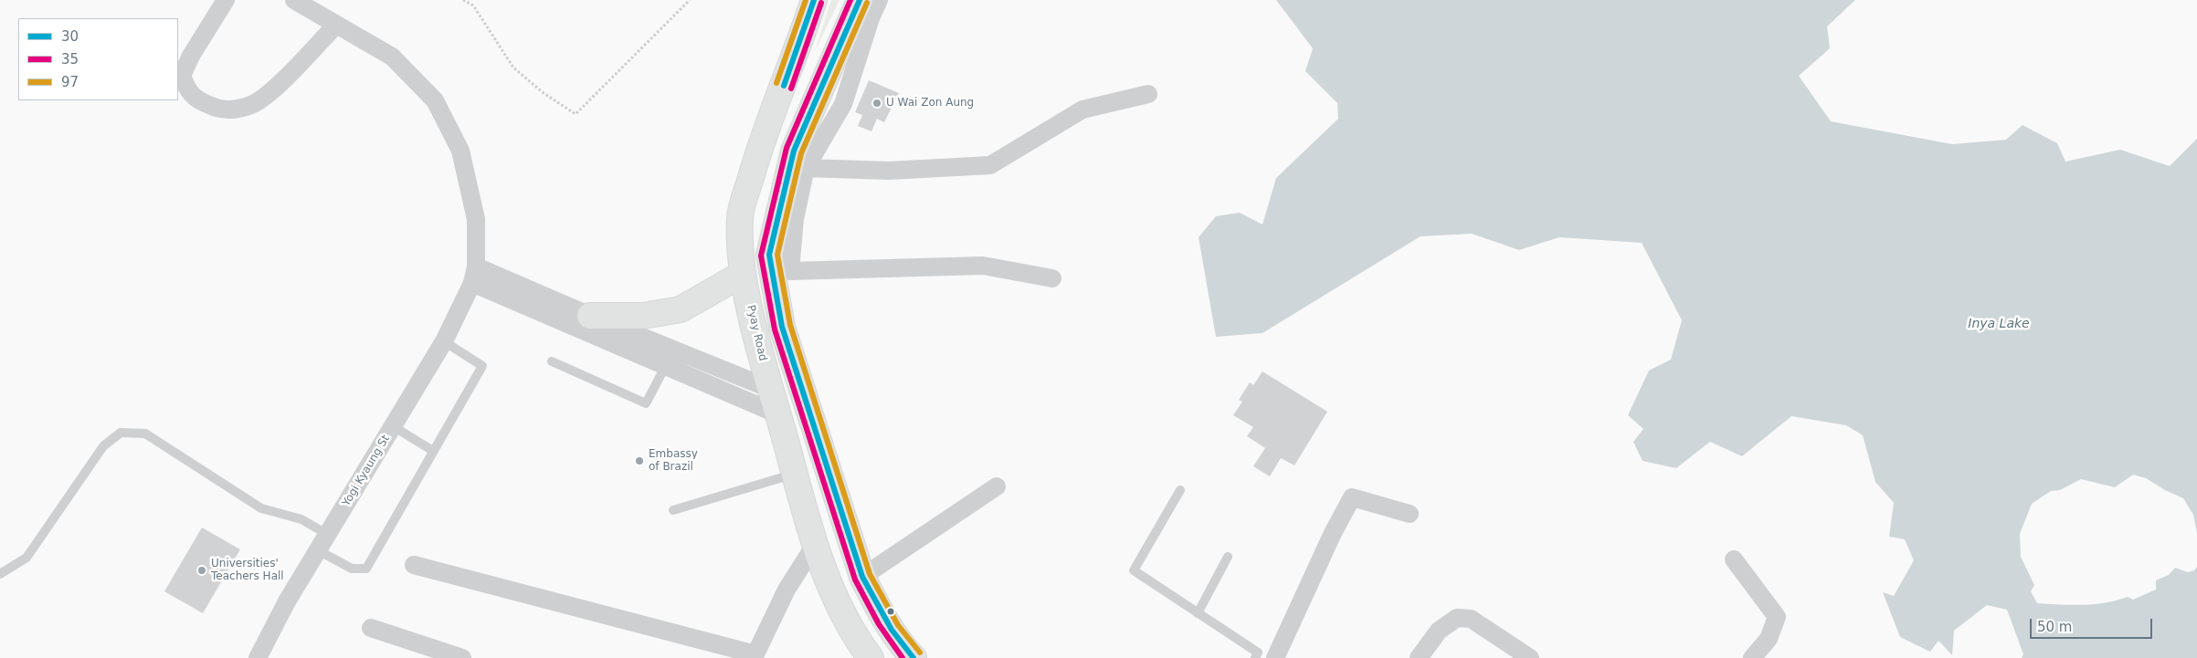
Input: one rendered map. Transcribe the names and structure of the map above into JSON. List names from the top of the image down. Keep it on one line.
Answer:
{"streets":{"highway":["Pyay Road"],"street":["Yogi Kyaung St"]},"water":["Inya Lake"],"places":["U Wai Zon Aung","Embassy of Brazil","Universities' Teachers Hall"],"lines":["transit line 30","transit line 35","transit line 97"],"legend":["30","35","97"],"scale_bar":"50 m"}
